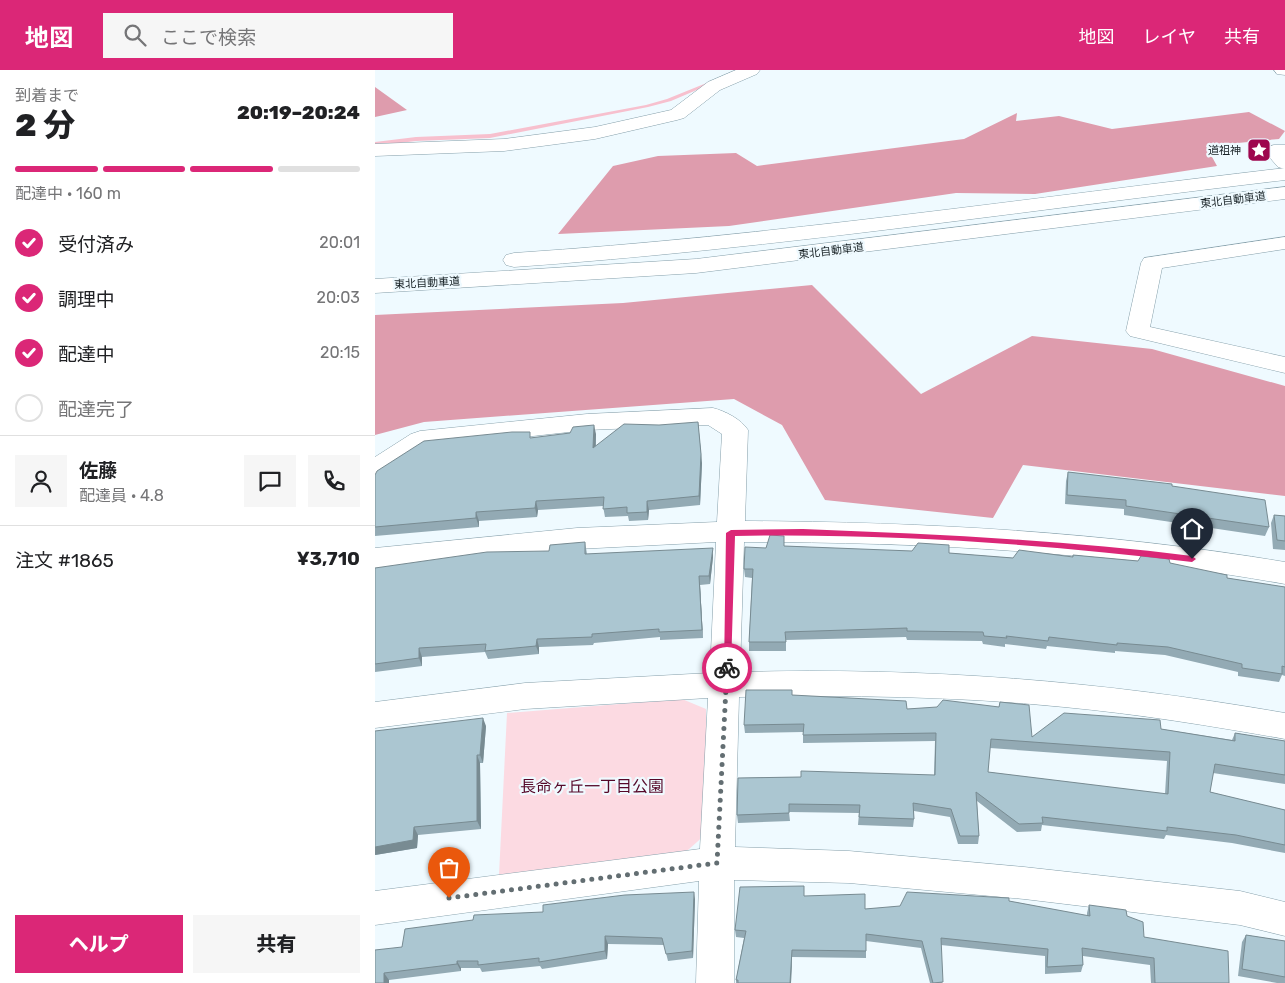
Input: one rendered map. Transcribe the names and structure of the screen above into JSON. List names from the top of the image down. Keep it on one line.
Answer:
{"streets":{"main road":["東北自動車道"]},"parks":["長命ヶ丘一丁目公園"],"places":{"place":["道祖神"]},"page":{"header":"地図","search":"ここで検索","nav":["地図","レイヤ","共有"],"heading":["2 分","到着まで","20:19–20:24"],"panel":["佐藤","配達員 · 4.8","注文 #1865","¥3,710"],"bar":"配達中 · 160 m","list":[["受付済み","20:01"],["調理中","20:03"],["配達中","20:15"],"配達完了"],"buttons":["ヘルプ","共有"]}}
